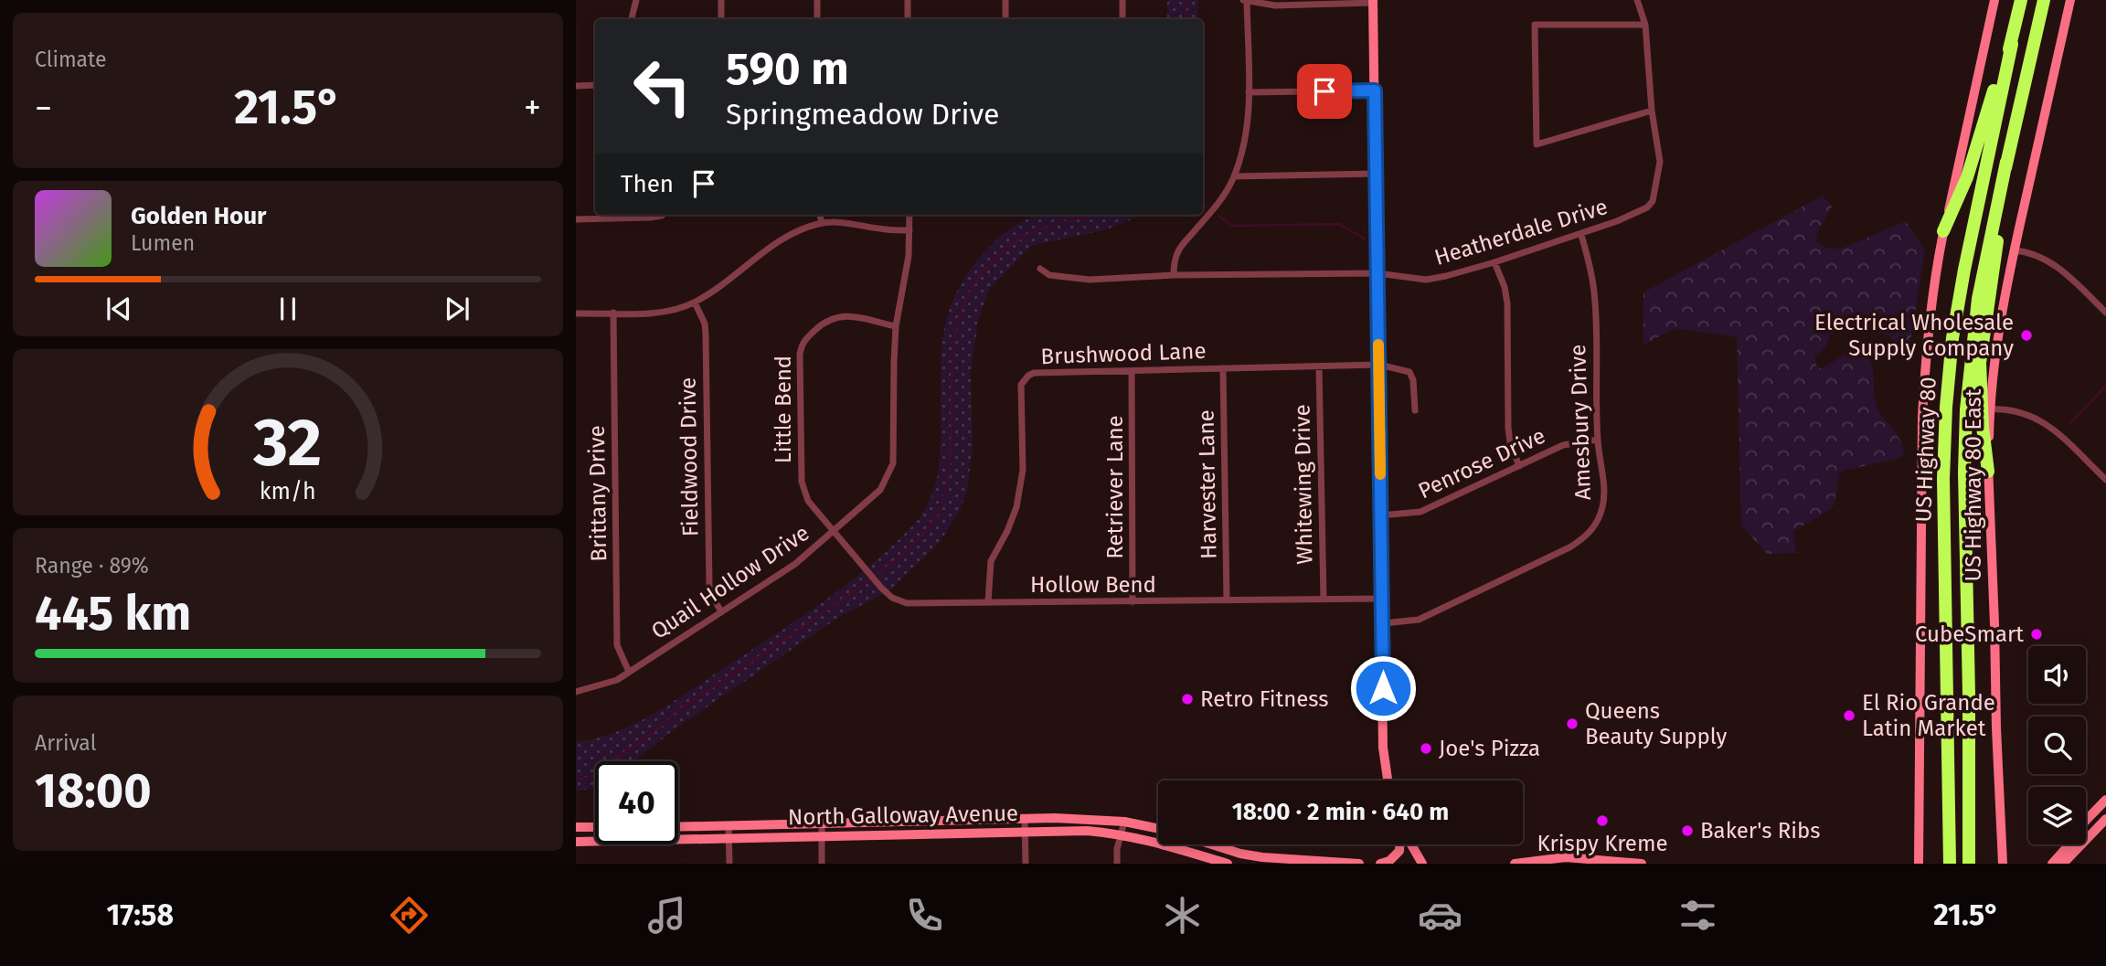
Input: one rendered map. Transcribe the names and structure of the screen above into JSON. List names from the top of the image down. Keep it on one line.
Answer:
{"streets":{"highway":["US Highway 80"],"main road":["US Highway 80 East","North Galloway Avenue"],"street":["Heatherdale Drive","Brushwood Lane","Little Bend","Amesbury Drive","Fieldwood Drive","Penrose Drive","Harvester Lane","Whitewing Drive","Retriever Lane","Brittany Drive","Quail Hollow Drive","Hollow Bend"]},"crossings":[["Heatherdale Drive","Amesbury Drive"],["Brushwood Lane","Harvester Lane"],["Brushwood Lane","Whitewing Drive"],["Brushwood Lane","Retriever Lane"],["Brushwood Lane","Hollow Bend"],["Little Bend","Quail Hollow Drive"],["Little Bend","Hollow Bend"],["Amesbury Drive","Penrose Drive"],["Fieldwood Drive","Quail Hollow Drive"],["Harvester Lane","Hollow Bend"],["Whitewing Drive","Hollow Bend"],["Retriever Lane","Hollow Bend"],["Brittany Drive","Quail Hollow Drive"],["Quail Hollow Drive","Hollow Bend"]],"places":["Electrical Wholesale Supply Company","CubeSmart","Retro Fitness","El Rio Grande Latin Market","Queens Beauty Supply","Joe's Pizza","Krispy Kreme","Baker's Ribs"],"page":{"tile":["Climate",["Range · 89%","445 km"],["Arrival","18:00"]],"turn":["590 m","Springmeadow Drive"],"heat":["−","21.5°","+"],"then":"Then","song":["Golden Hour","Lumen"],"limit":"40","trip":"18:00 · 2 min · 640 m","tabs":["17:58","21.5°"],"gauge":["32","km/h"]}}
